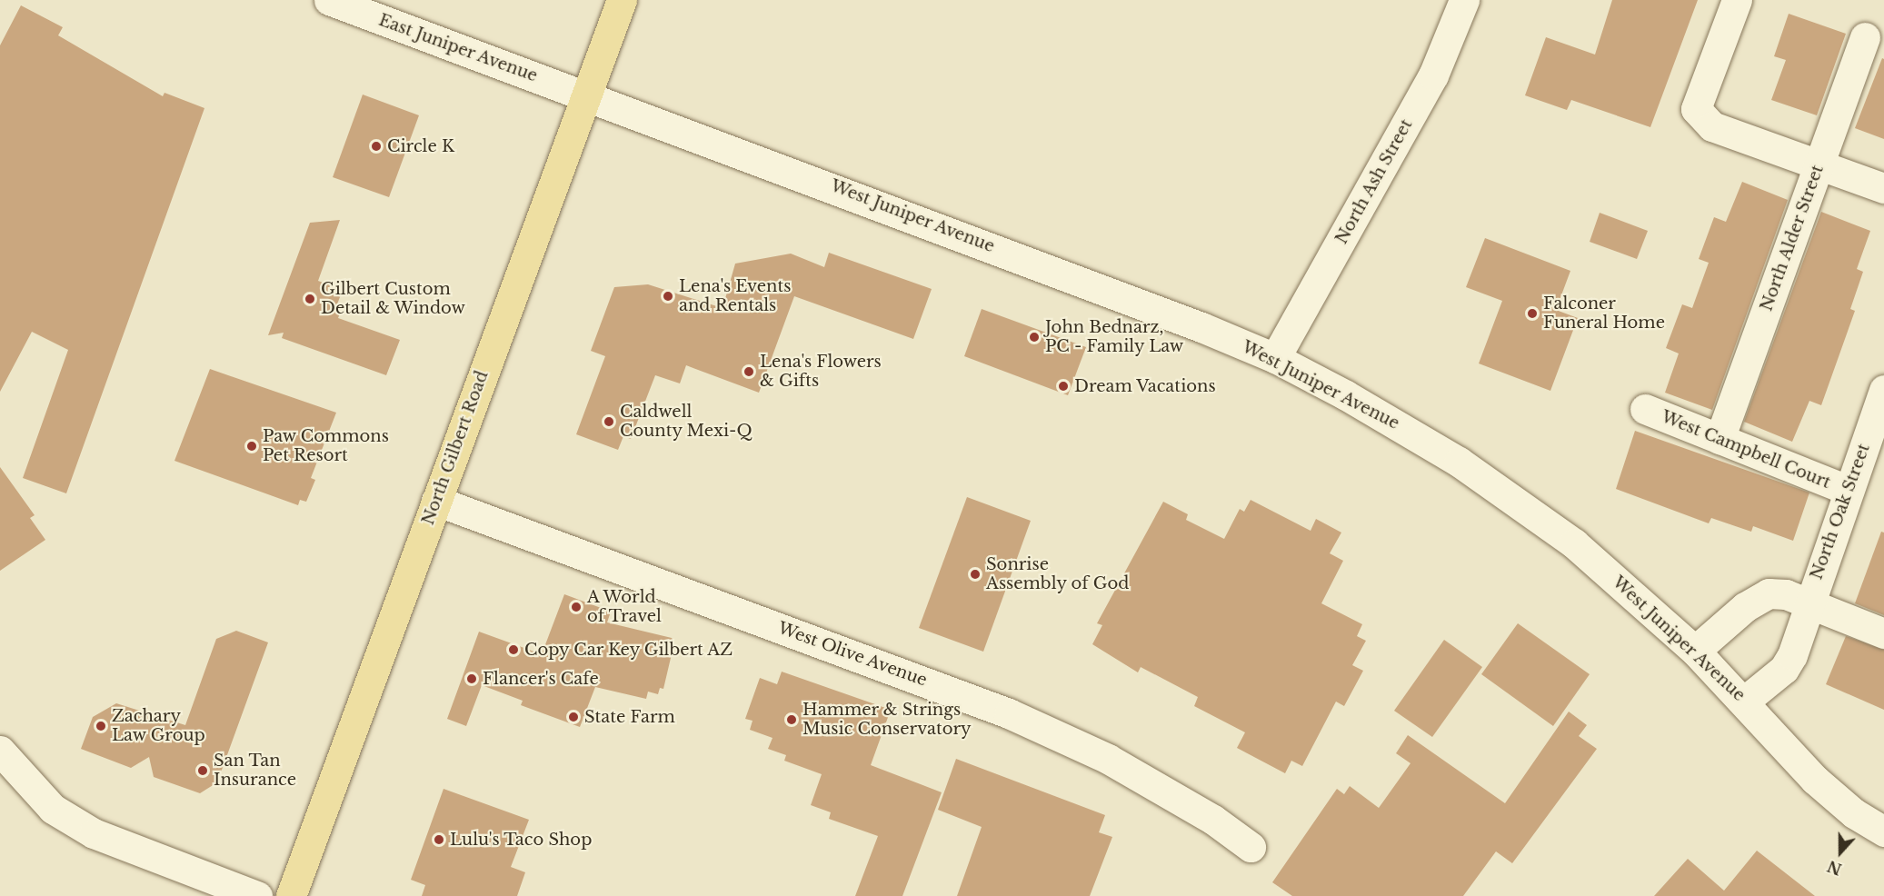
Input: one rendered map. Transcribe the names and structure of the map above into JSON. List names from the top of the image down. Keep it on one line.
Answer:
{"streets":{"main road":["North Gilbert Road"],"street":["East Juniper Avenue","North Ash Street","West Juniper Avenue","North Alder Street","West Campbell Court","North Oak Street","West Olive Avenue"]},"crossings":[["East Juniper Avenue","West Juniper Avenue"],["East Juniper Avenue","North Gilbert Road"],["North Ash Street","West Juniper Avenue"],["West Juniper Avenue","North Gilbert Road"],["West Juniper Avenue","North Oak Street"],["North Alder Street","West Campbell Court"],["North Gilbert Road","West Olive Avenue"],["West Campbell Court","North Oak Street"]],"places":["Circle K","Lena's Events and Rentals","Gilbert Custom Detail & Window","Falconer Funeral Home","John Bednarz, PC - Family Law","Lena's Flowers & Gifts","Dream Vacations","Caldwell County Mexi-Q","Paw Commons Pet Resort","Sonrise Assembly of God","A World of Travel","Copy Car Key Gilbert AZ","Flancer's Cafe","State Farm","Hammer & Strings Music Conservatory","Zachary Law Group","San Tan Insurance","Lulu's Taco Shop"],"north":"bottom"}
